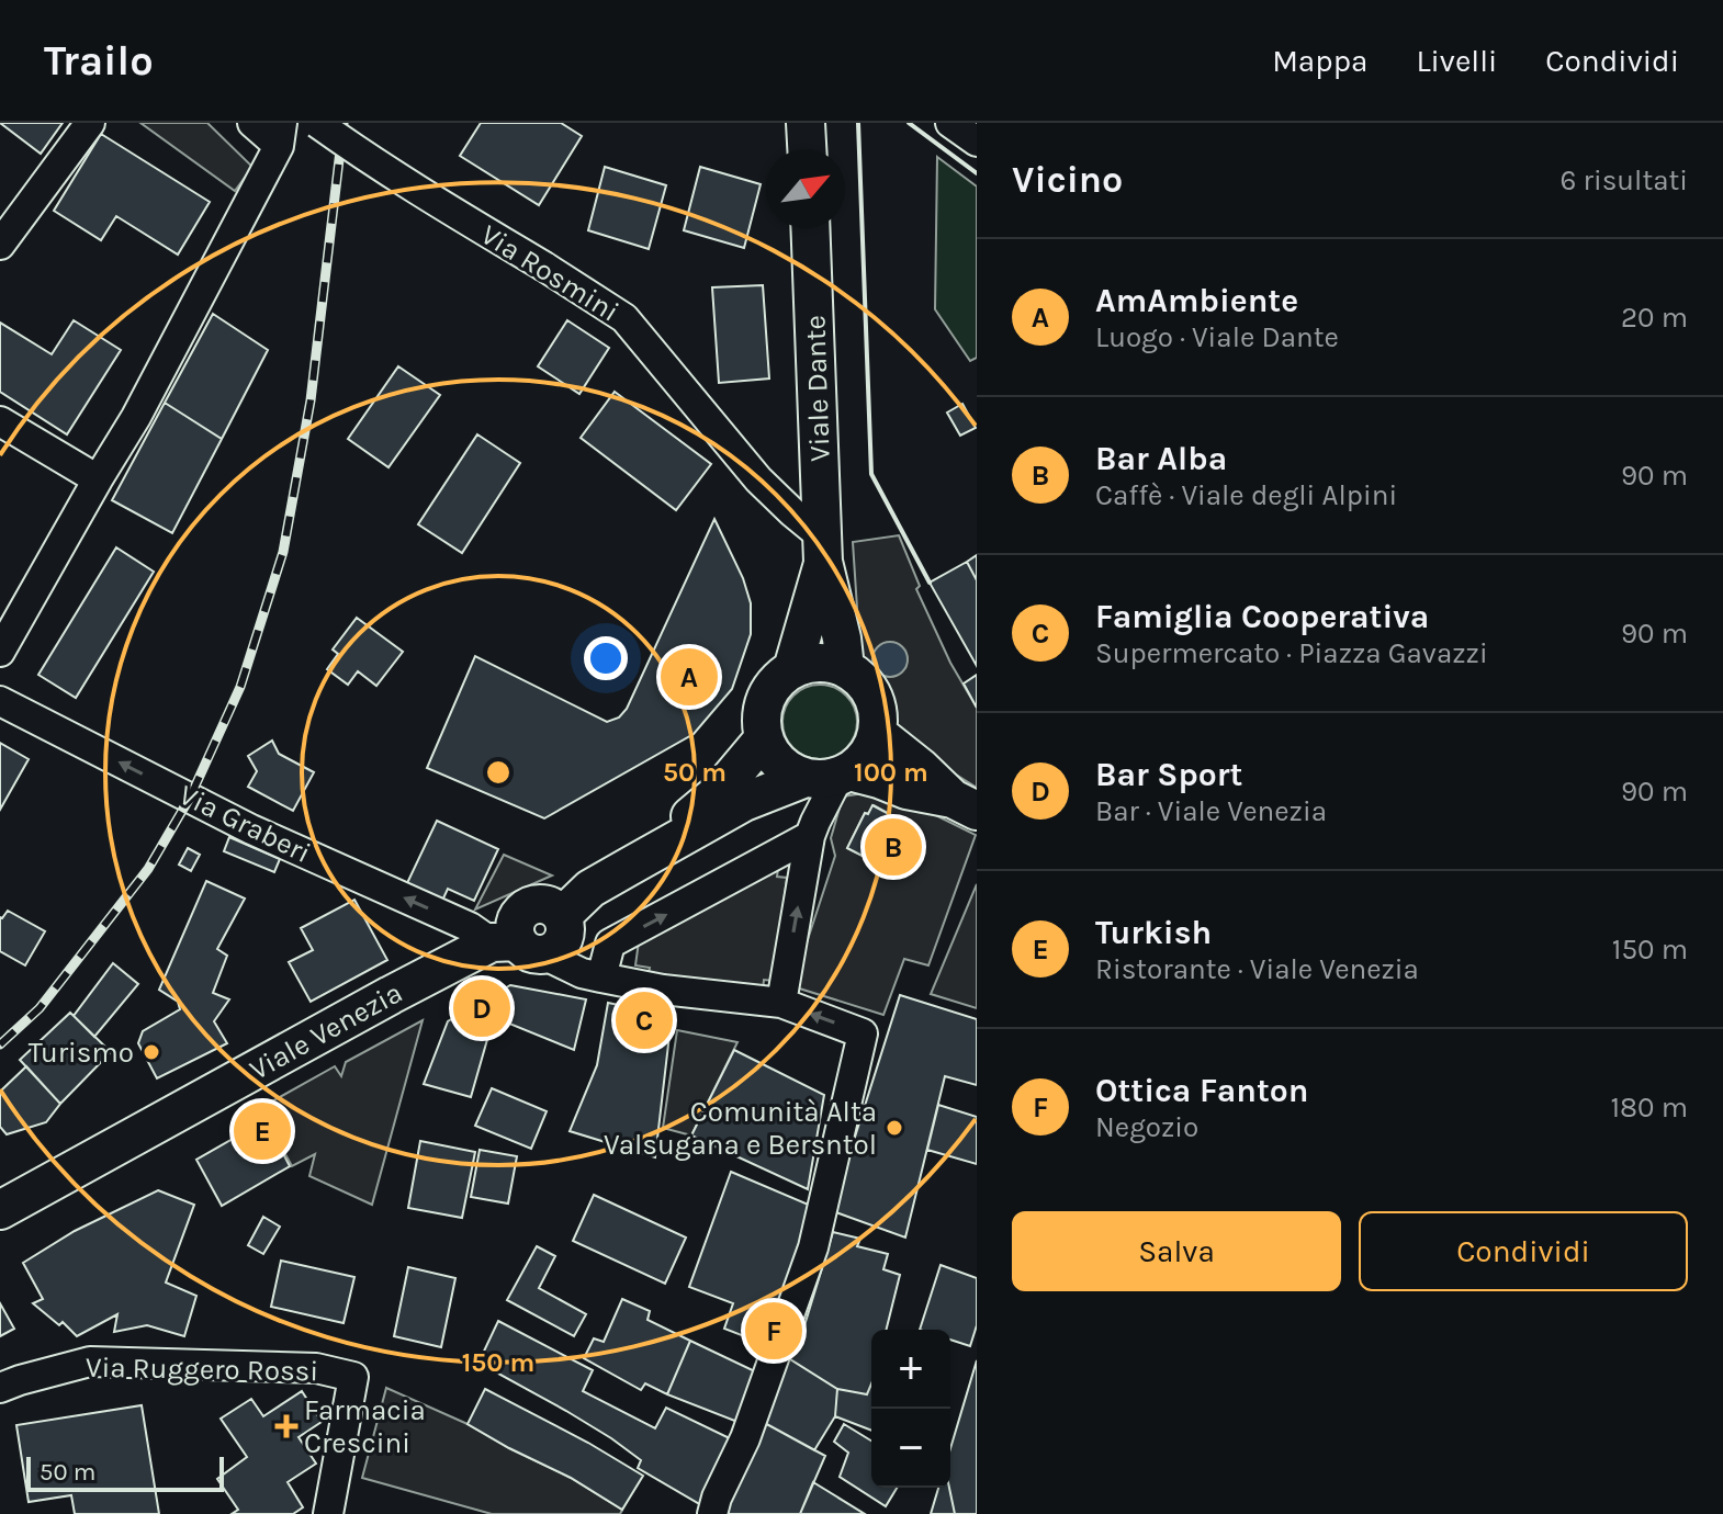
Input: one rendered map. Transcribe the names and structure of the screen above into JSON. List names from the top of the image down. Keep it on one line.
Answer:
{"streets":{"main road":["Viale Dante","Viale Venezia"],"street":["Via Rosmini","Via Graberi","Via Ruggero Rossi"]},"crossings":[["Via Rosmini","Viale Dante"],["Via Graberi","Viale Venezia"]],"places":{"other":["Turismo","Comunità Alta Valsugana e Bersntol"],"health":["Farmacia Crescini"]},"scale_bar":"50 m","north":"top right","page":{"header":"Trailo","nav":["Mappa","Livelli","Condividi"],"heading":["Vicino","6 risultati"],"list":[{"mark":"A","name":"AmAmbiente","note":"Luogo · Viale Dante","value":"20 m"},{"mark":"B","name":"Bar Alba","note":"Caffè · Viale degli Alpini","value":"90 m"},{"mark":"C","name":"Famiglia Cooperativa","note":"Supermercato · Piazza Gavazzi","value":"90 m"},{"mark":"D","name":"Bar Sport","note":"Bar · Viale Venezia","value":"90 m"},{"mark":"E","name":"Turkish","note":"Ristorante · Viale Venezia","value":"150 m"},{"mark":"F","name":"Ottica Fanton","note":"Negozio","value":"180 m"}],"pins":["A","B","D","C","E","F"],"buttons":["Salva","Condividi"],"map_buttons":["+","−"],"scale":"50 m"},"rings":["50 m","100 m","150 m"]}
